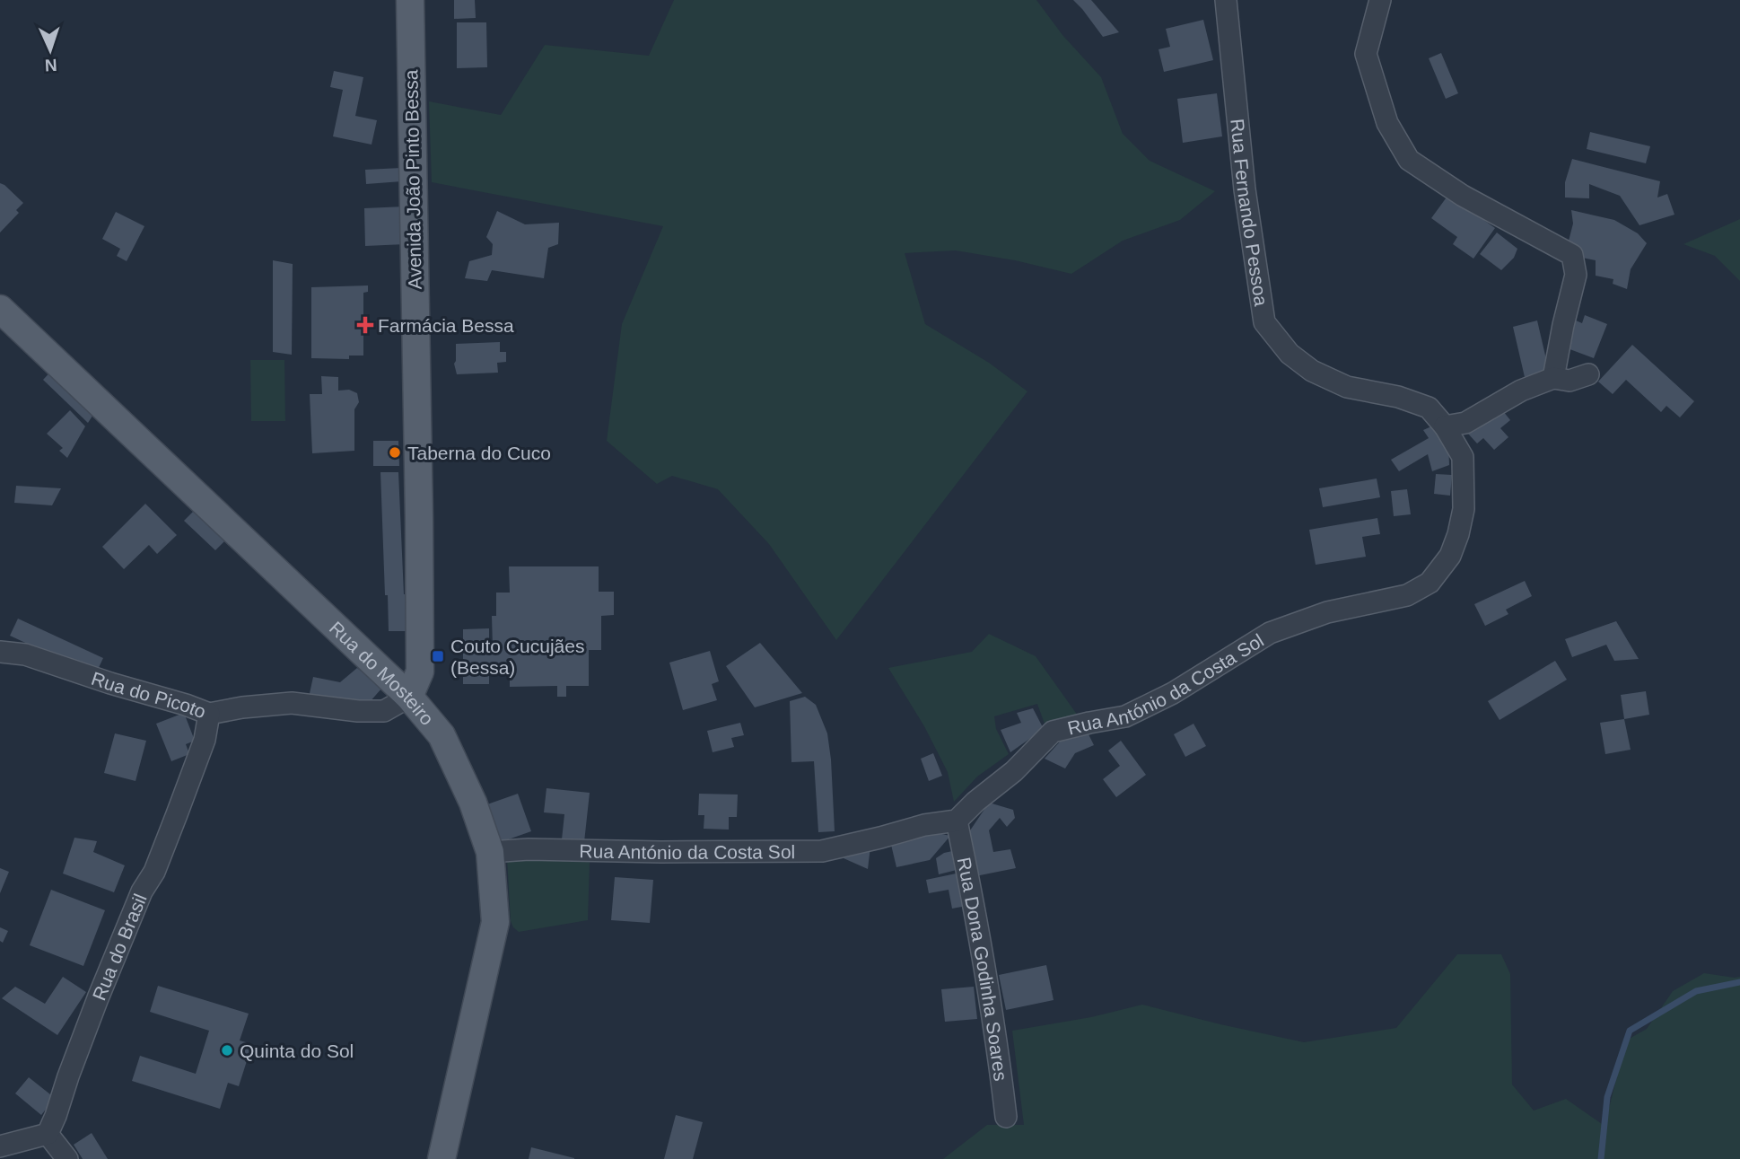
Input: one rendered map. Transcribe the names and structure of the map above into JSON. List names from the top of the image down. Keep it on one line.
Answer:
{"streets":{"main road":["Avenida João Pinto Bessa","Rua do Mosteiro"],"street":["Rua Fernando Pessoa","Rua António da Costa Sol","Rua do Picoto","Rua do Brasil","Rua Dona Godinha Soares"]},"crossings":[["Avenida João Pinto Bessa","Rua do Mosteiro"],["Avenida João Pinto Bessa","Rua do Picoto"],["Rua Fernando Pessoa","Rua António da Costa Sol"],["Rua do Mosteiro","Rua António da Costa Sol"],["Rua do Mosteiro","Rua do Picoto"],["Rua António da Costa Sol","Rua Dona Godinha Soares"],["Rua do Picoto","Rua do Brasil"]],"places":{"health":["Farmácia Bessa"],"other":["Taberna do Cuco","Quinta do Sol"],"transit":["Couto Cucujães (Bessa)"]},"north":"bottom"}
